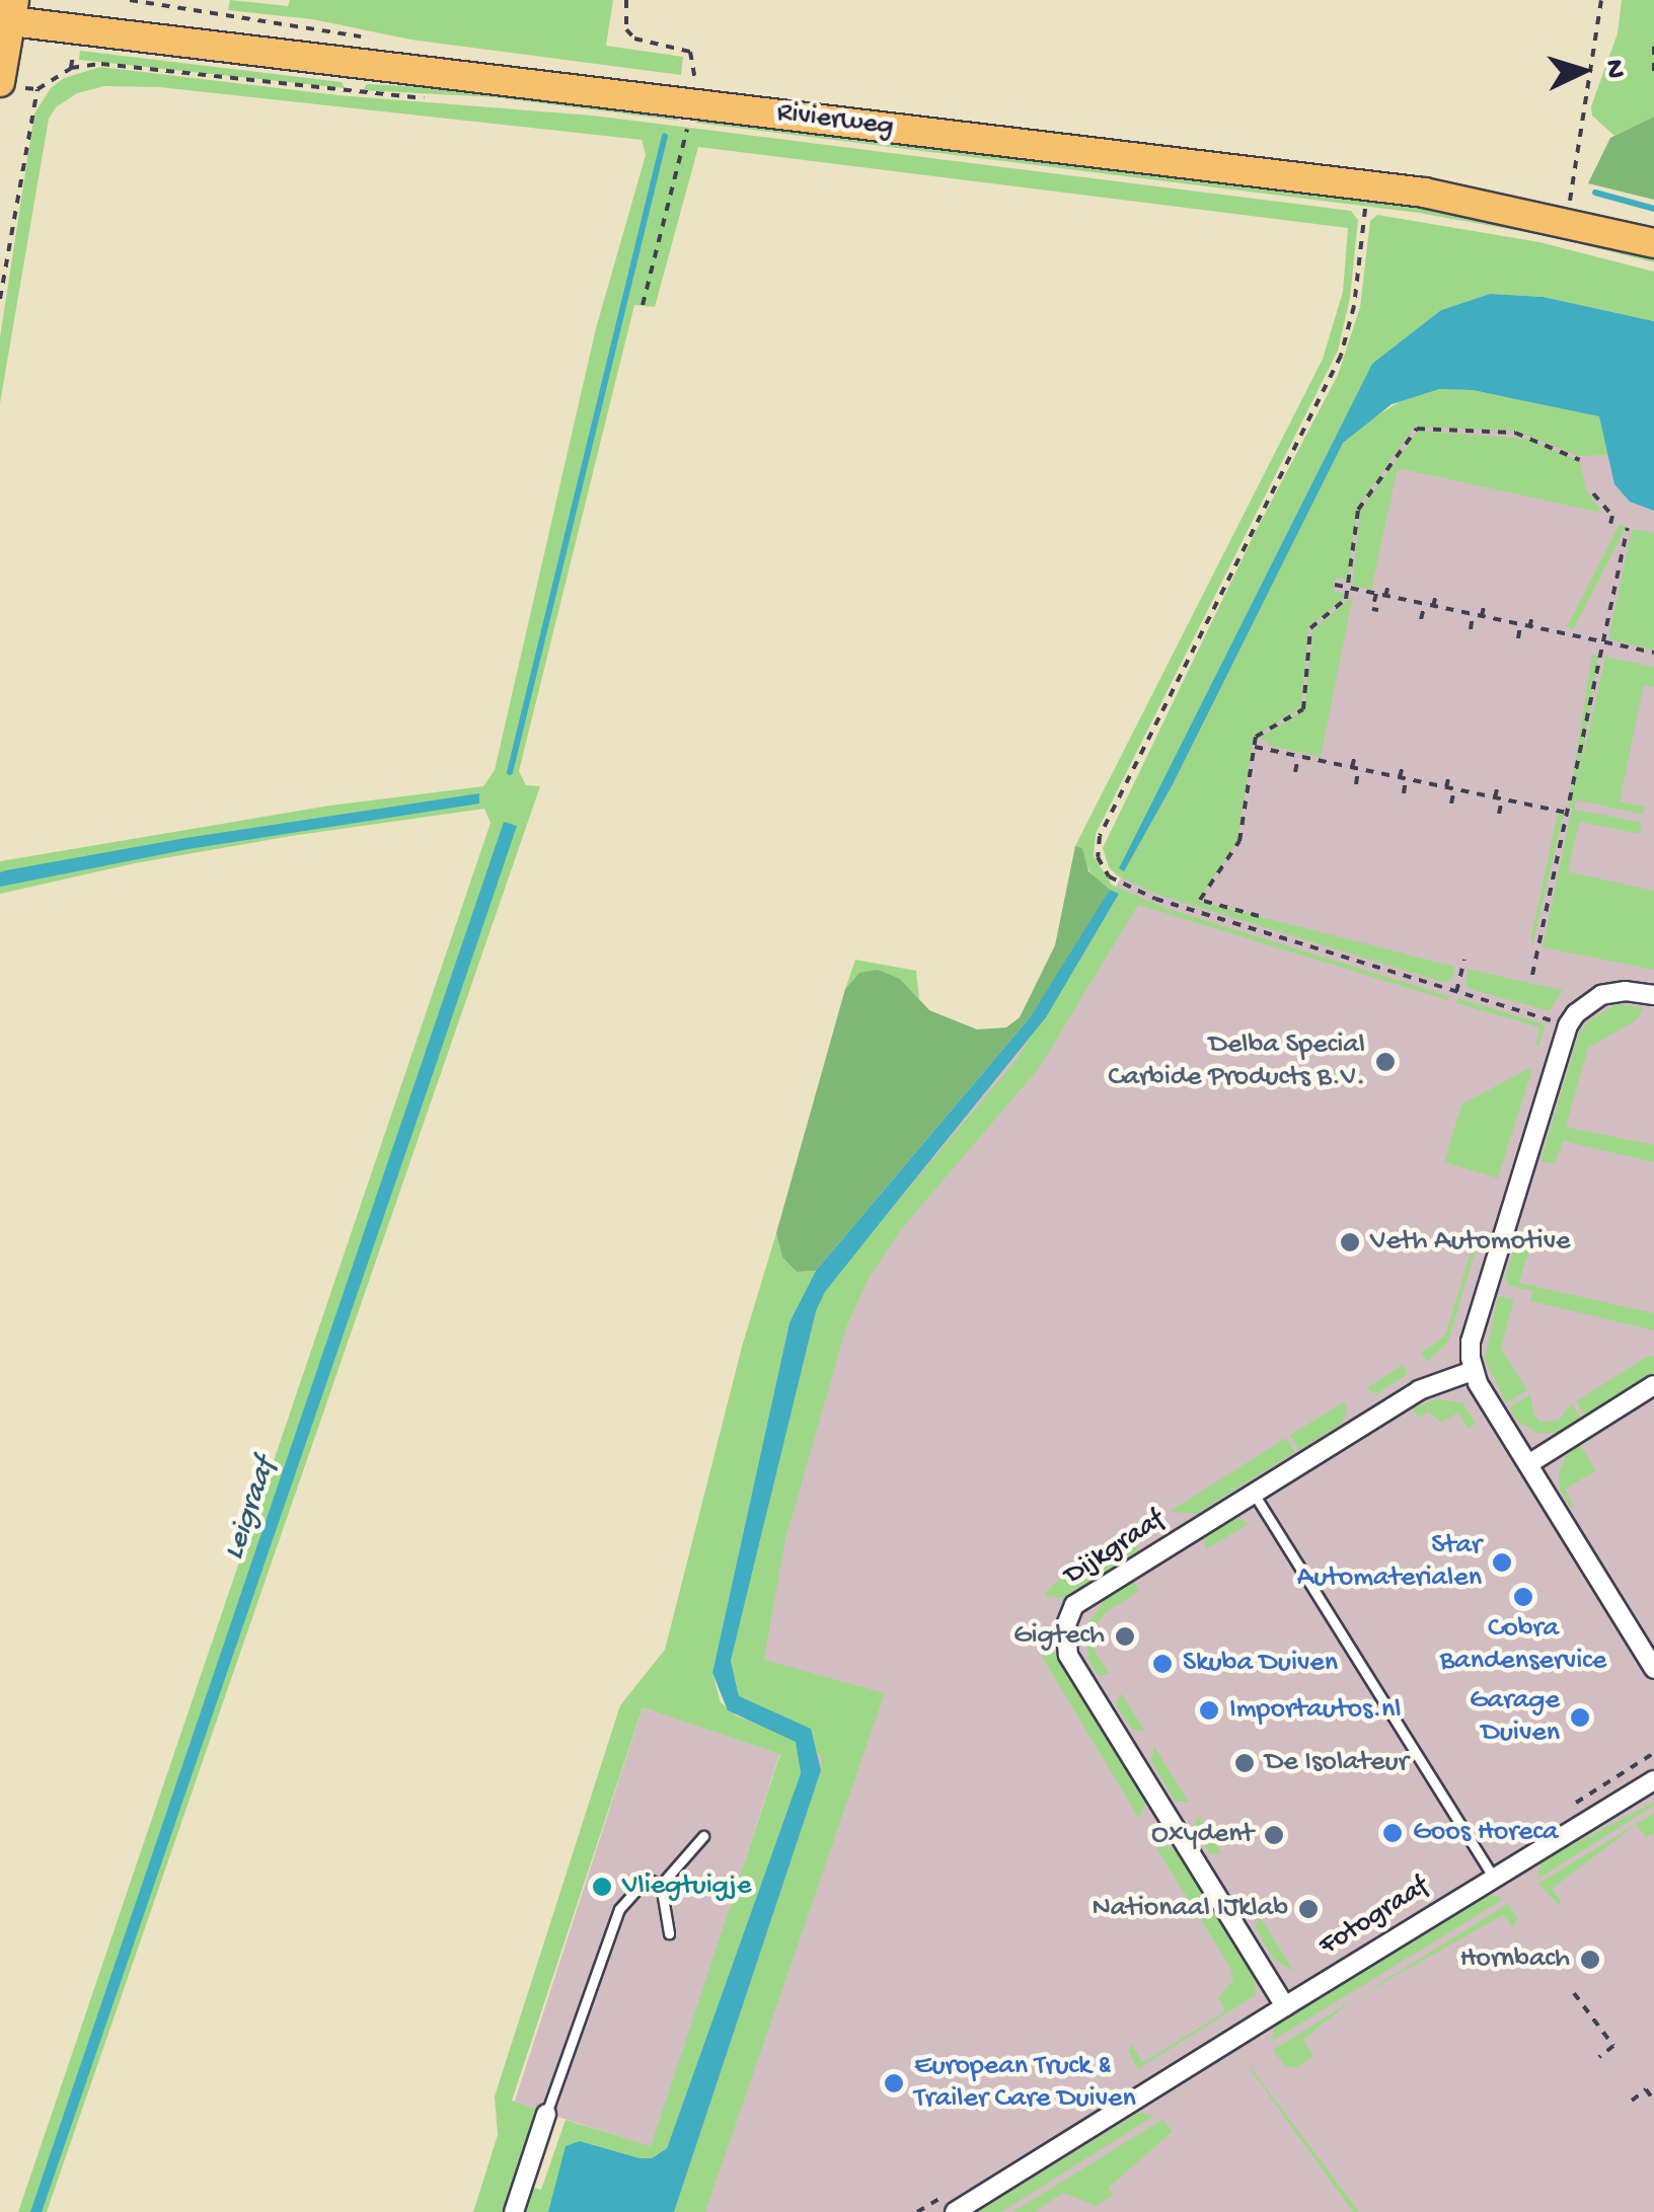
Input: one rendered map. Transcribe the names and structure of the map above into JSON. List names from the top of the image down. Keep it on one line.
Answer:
{"streets":{"main road":["Rivierweg"],"street":["Dijkgraaf","Fotograaf"]},"crossings":[["Dijkgraaf","Fotograaf"]],"water":["Leigraaf"],"places":["Delba Special Carbide Products B.V.","Veth Automotive","Star Automaterialen","Cobra Bandenservice","Gigtech","Skuba Duiven","Importautos.nl","Garage Duiven","De Isolateur","Goos Horeca","Oxydent","Vliegtuigje","Nationaal IJklab","Hornbach","European Truck & Trailer Care Duiven"],"north":"right"}
